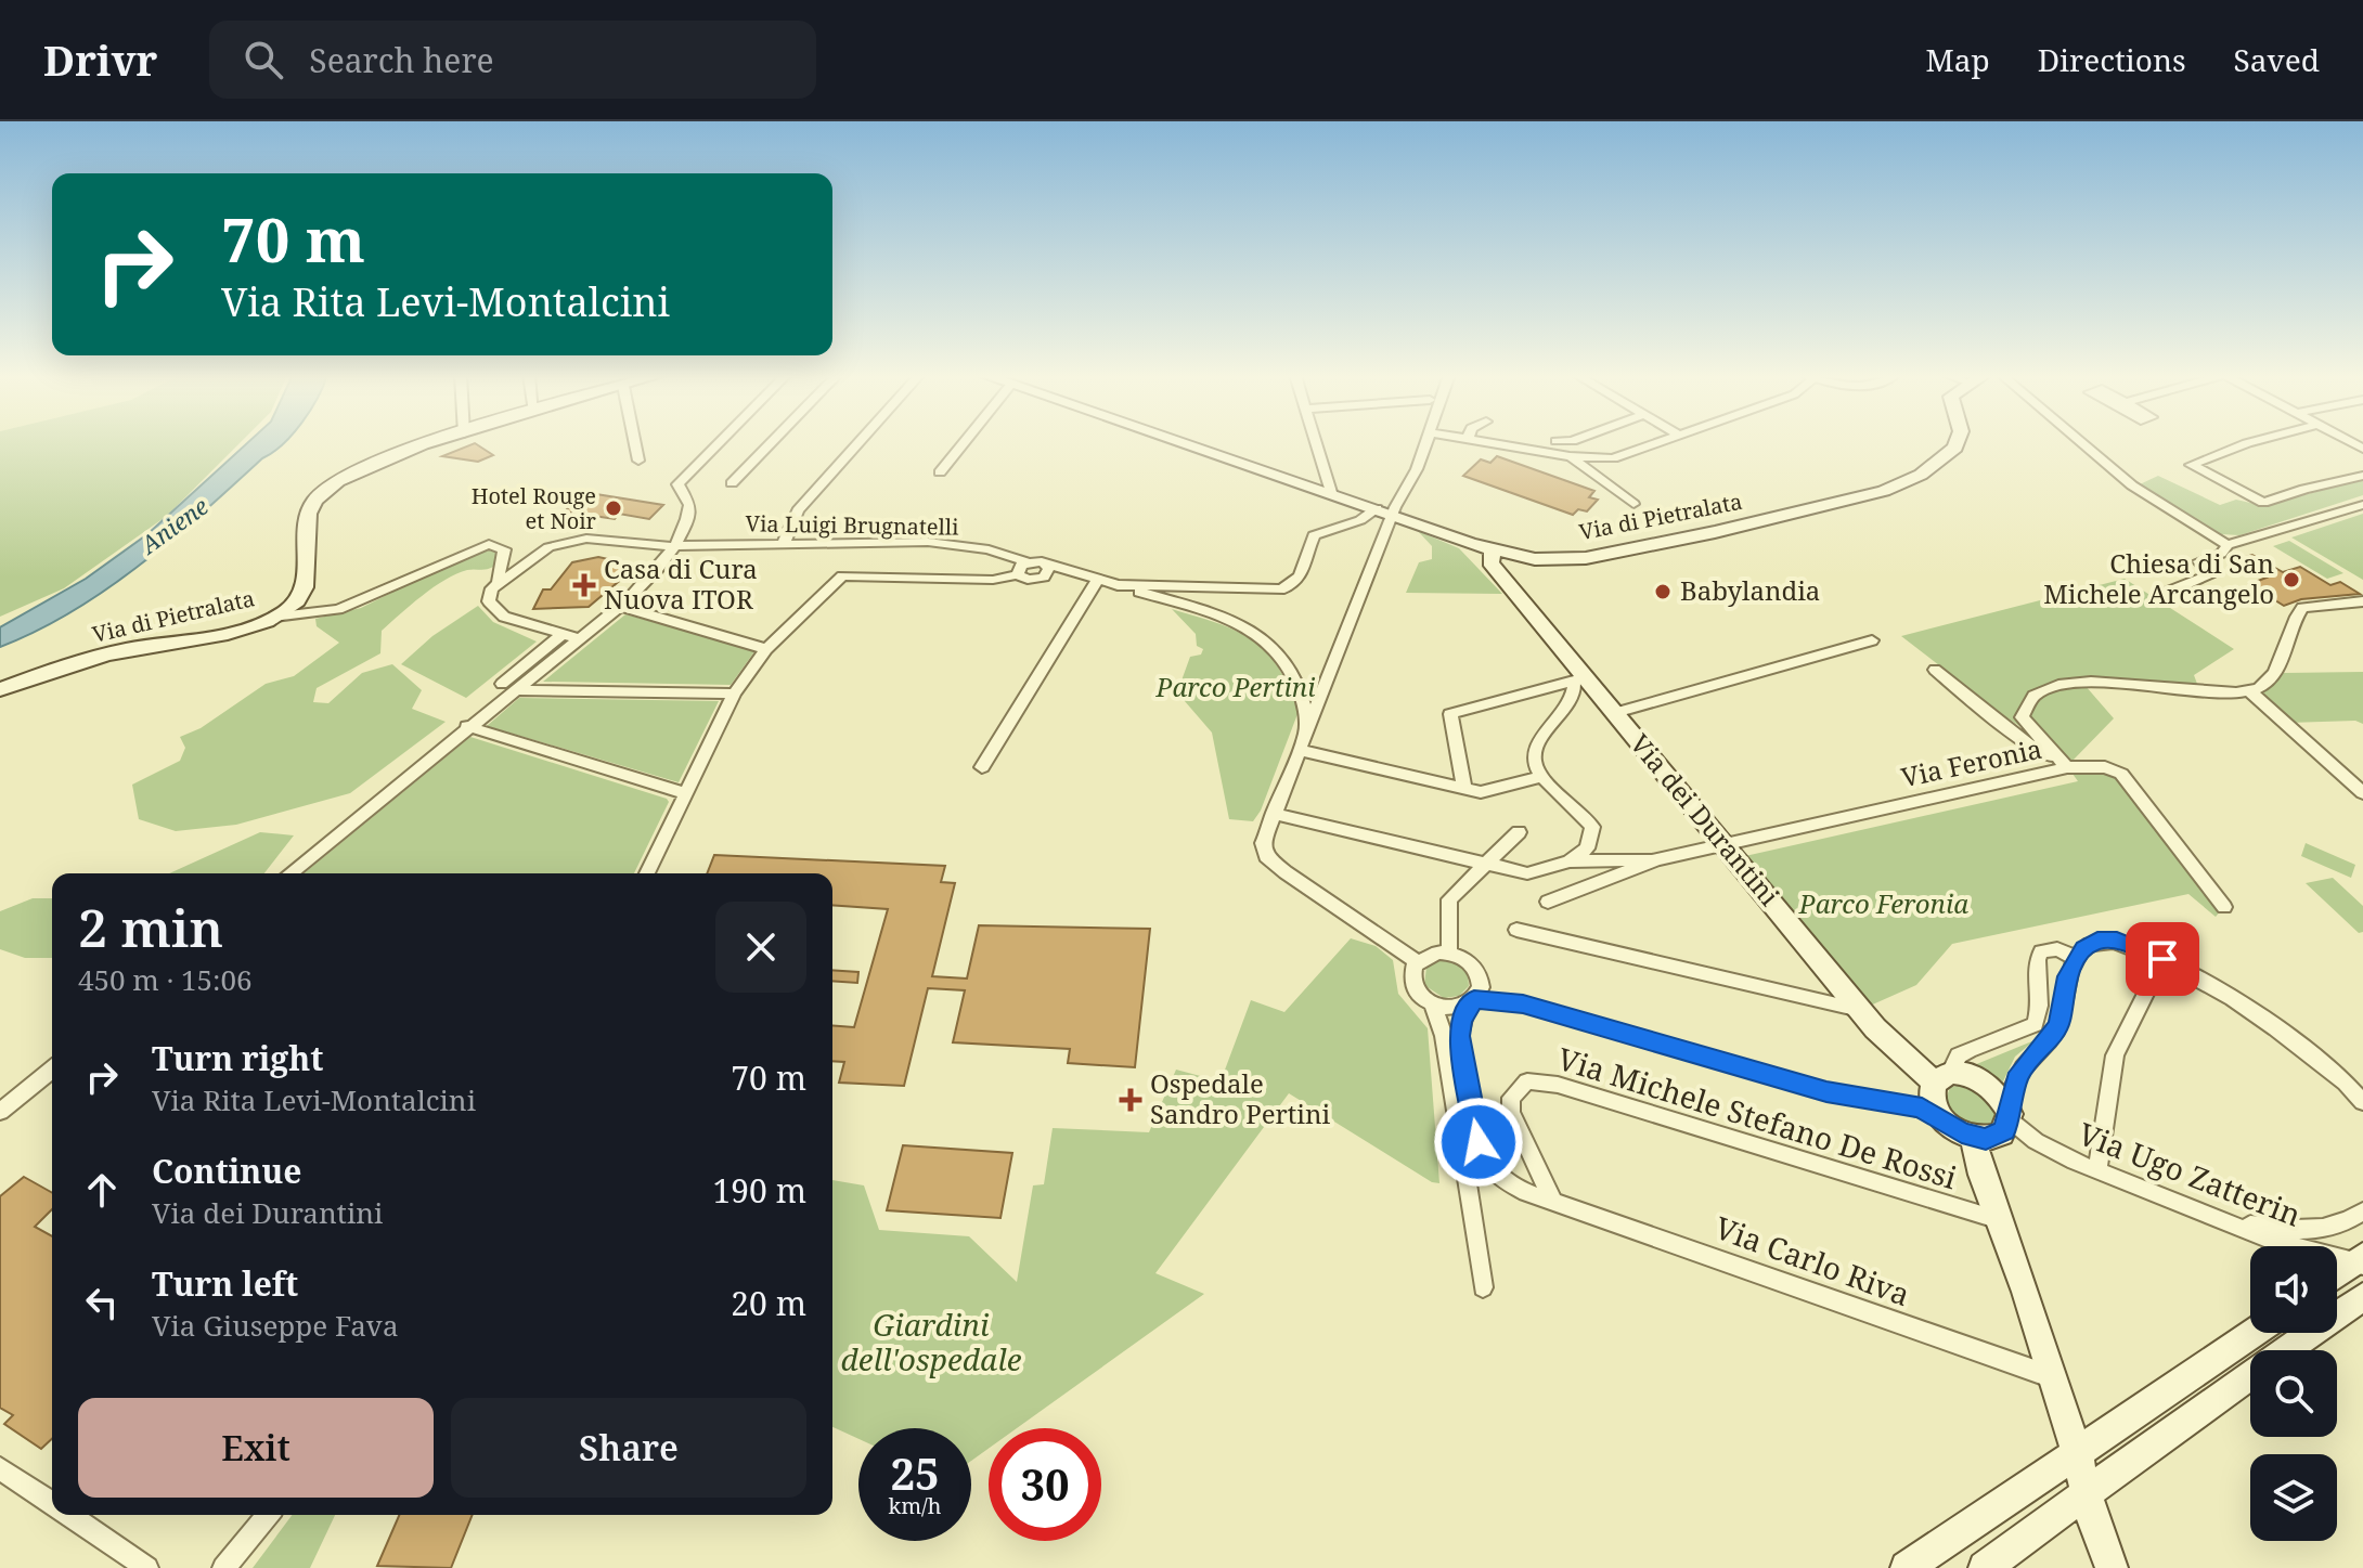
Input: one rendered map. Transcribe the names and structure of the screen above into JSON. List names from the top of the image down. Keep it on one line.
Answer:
{"streets":{"street":["Via di Pietralata","Via Luigi Brugnatelli","Via Feronia","Via dei Durantini","Via Michele Stefano De Rossi","Via Ugo Zatterin","Via Carlo Riva"]},"crossings":[["Via di Pietralata","Via dei Durantini"],["Via Feronia","Via dei Durantini"],["Via dei Durantini","Via Ugo Zatterin"],["Via Michele Stefano De Rossi","Via Carlo Riva"]],"water":["Aniene"],"parks":["Parco Pertini","Parco Feronia","Giardini dell'ospedale"],"places":{"other":["Hotel Rouge et Noir","Chiesa di San Michele Arcangelo","Babylandia"],"health":["Casa di Cura Nuova ITOR","Ospedale Sandro Pertini"]},"page":{"header":"Drivr","search":"Search here","nav":["Map","Directions","Saved"],"turn":["70 m","Via Rita Levi-Montalcini"],"heading":["2 min","450 m · 15:06"],"list":[{"name":"Turn right","note":"Via Rita Levi-Montalcini","value":"70 m"},{"name":"Continue","note":"Via dei Durantini","value":"190 m"},{"name":"Turn left","note":"Via Giuseppe Fava","value":"20 m"}],"buttons":["Exit","Share"],"speed":"25 km/h","limit":"30"}}
